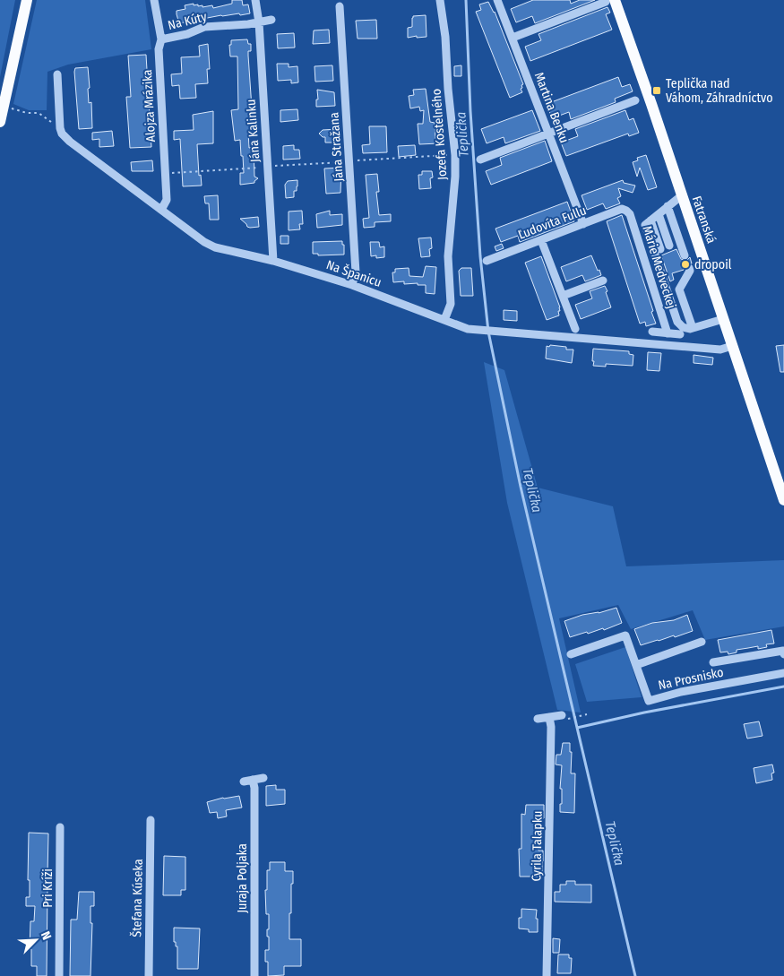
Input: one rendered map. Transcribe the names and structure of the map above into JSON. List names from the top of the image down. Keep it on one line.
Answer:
{"streets":{"main road":["Fatranská"],"street":["Na Kúty","Alojza Mrázika","Martina Benku","Jána Kalinku","Jozefa Kostelného","Jána Stražana","Ľudovíta Fullu","Márie Medveckej","Na Španicu","Na Prosnisko","Cyrila Talapku","Juraja Poljaka","Pri Kríži","Štefana Kúseka"]},"crossings":[["Na Kúty","Alojza Mrázika"],["Na Kúty","Jána Kalinku"],["Alojza Mrázika","Na Španicu"],["Martina Benku","Ľudovíta Fullu"],["Jána Kalinku","Na Španicu"],["Jozefa Kostelného","Na Španicu"],["Jána Stražana","Na Španicu"],["Fatranská","Na Španicu"],["Ľudovíta Fullu","Márie Medveckej"]],"water":["Teplička"],"places":{"transit":["Teplička nad Váhom, Záhradníctvo"],"other":["dropoil"]},"north":"top right"}
